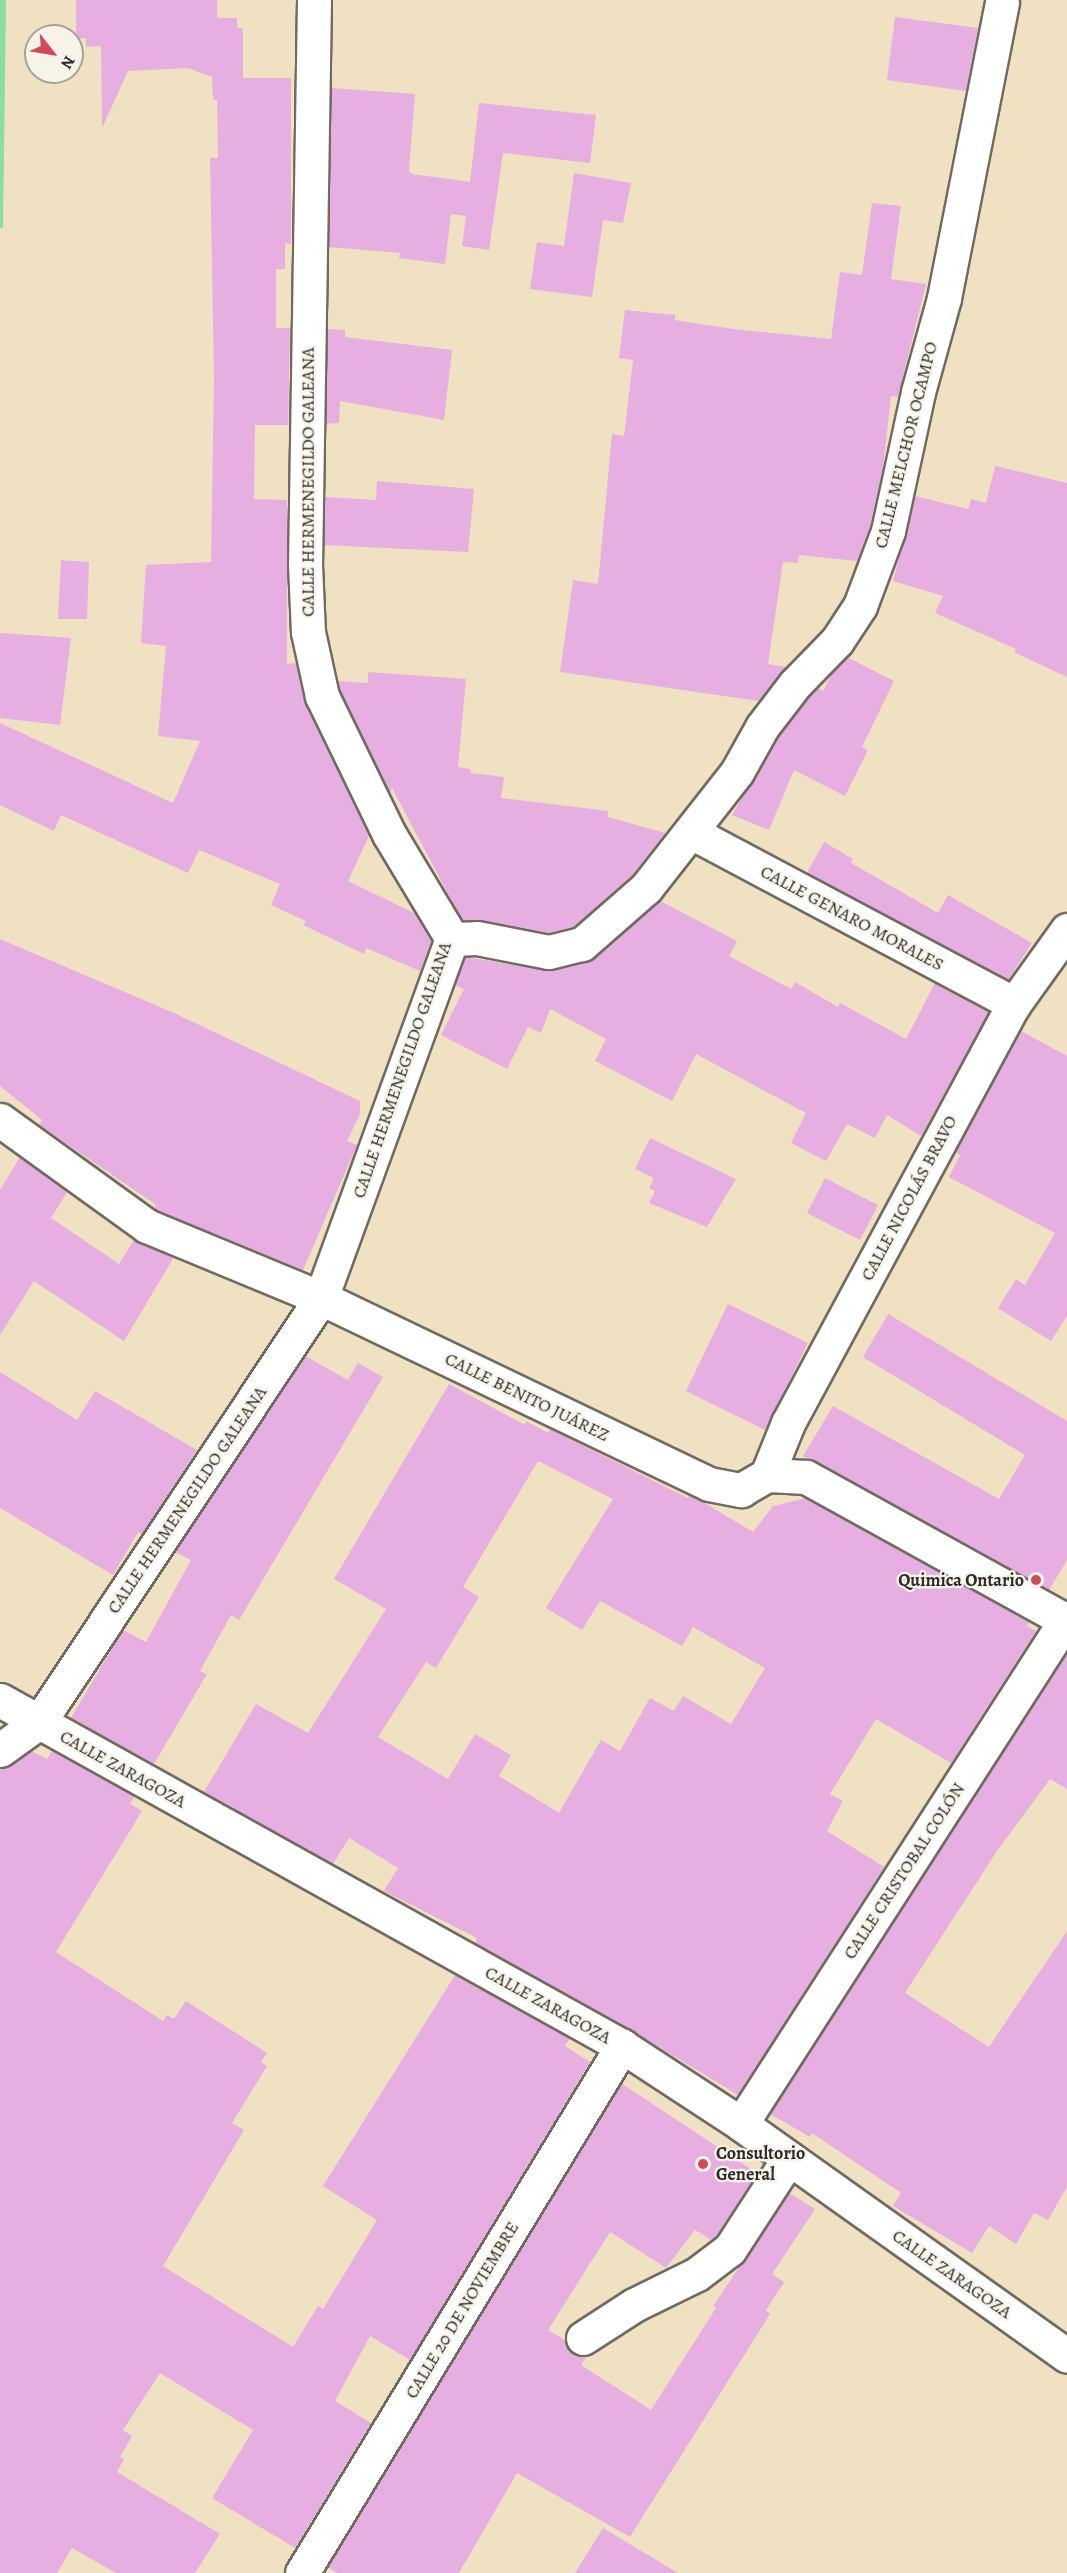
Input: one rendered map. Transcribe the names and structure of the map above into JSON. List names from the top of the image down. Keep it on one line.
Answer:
{"streets":{"street":["CALLE MELCHOR OCAMPO","CALLE HERMENEGILDO GALEANA","CALLE GENARO MORALES","CALLE NICOLÁS BRAVO","CALLE BENITO JUÁREZ","CALLE ZARAGOZA","CALLE CRISTOBAL COLÓN","CALLE 20 DE NOVIEMBRE"]},"crossings":[["CALLE MELCHOR OCAMPO","CALLE HERMENEGILDO GALEANA"],["CALLE MELCHOR OCAMPO","CALLE GENARO MORALES"],["CALLE HERMENEGILDO GALEANA","CALLE BENITO JUÁREZ"],["CALLE HERMENEGILDO GALEANA","CALLE ZARAGOZA"],["CALLE GENARO MORALES","CALLE NICOLÁS BRAVO"],["CALLE NICOLÁS BRAVO","CALLE BENITO JUÁREZ"],["CALLE ZARAGOZA","CALLE CRISTOBAL COLÓN"],["CALLE ZARAGOZA","CALLE 20 DE NOVIEMBRE"]],"places":["Quimica Ontario","Consultorio General"],"north":"bottom right"}
